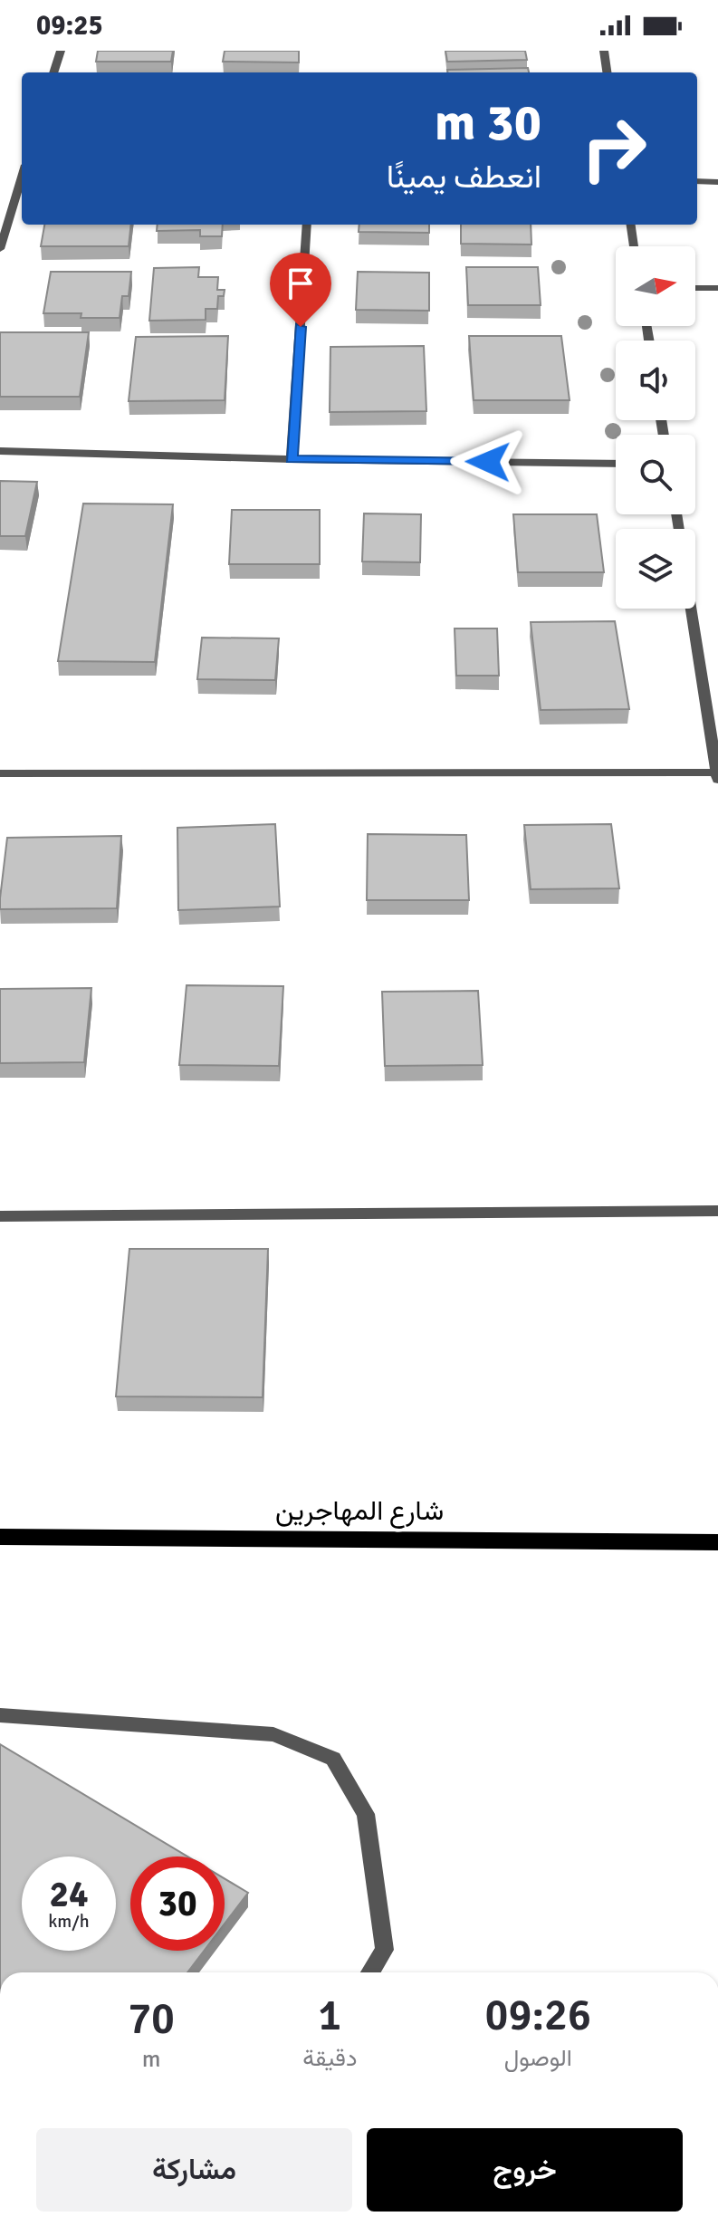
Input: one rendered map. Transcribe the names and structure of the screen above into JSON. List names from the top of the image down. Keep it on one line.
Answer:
{"streets":{"main road":["شارع المهاجرين"]},"north":"right","page":{"status":"09:25","turn":["30 m","انعطف يمينًا"],"speed":"24 km/h","limit":"30","eta":["09:26","الوصول","1","دقيقة","70","m"],"buttons":["خروج","مشاركة"]}}
